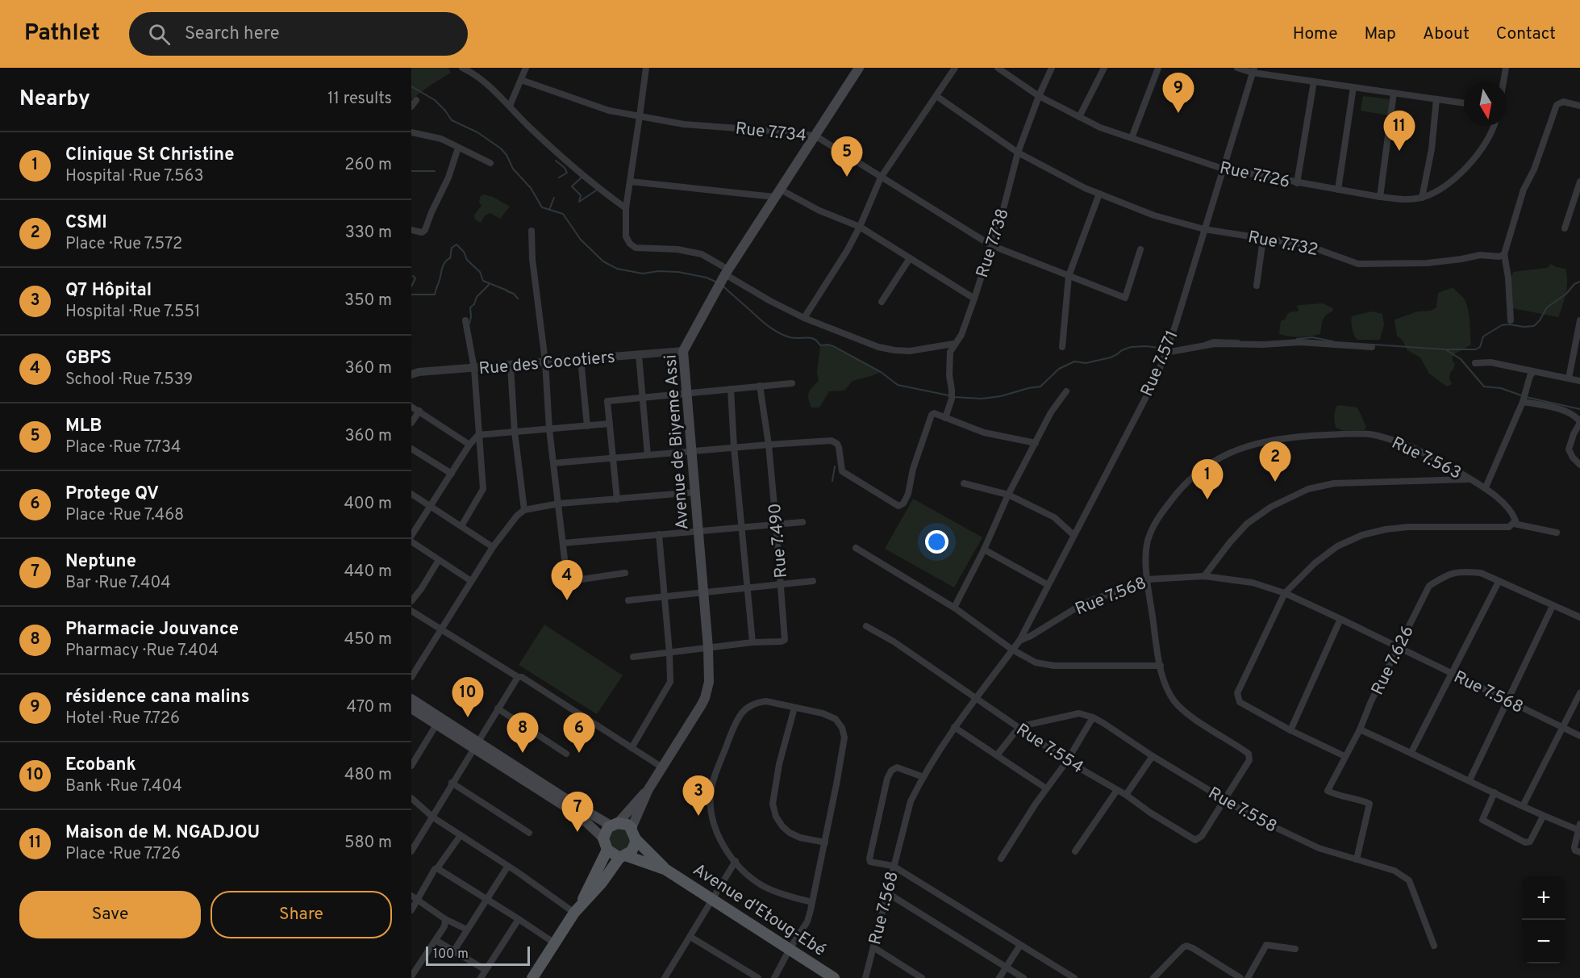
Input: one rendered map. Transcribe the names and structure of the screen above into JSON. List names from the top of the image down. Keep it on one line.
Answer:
{"streets":{"main road":["Avenue de Biyeme Assi","Avenue d'Etoug-Ebé"],"street":["Rue 7.734","Rue 7.726","Rue 7.738","Rue 7.732","Rue des Cocotiers","Rue 7.571","Rue 7.563","Rue 7.490","Rue 7.568","Rue 7.626","Rue 7.554","Rue 7.558"]},"crossings":[["Rue 7.734","Rue 7.738"],["Rue 7.734","Avenue de Biyeme Assi"],["Rue 7.726","Rue 7.738"],["Rue 7.726","Rue 7.571"],["Rue 7.738","Rue 7.732"],["Rue 7.732","Rue 7.571"],["Rue des Cocotiers","Avenue de Biyeme Assi"],["Rue 7.571","Rue 7.568"],["Avenue de Biyeme Assi","Rue 7.490"],["Rue 7.563","Rue 7.568"],["Rue 7.563","Rue 7.554"],["Rue 7.563","Rue 7.558"],["Rue 7.568","Rue 7.626"],["Rue 7.568","Rue 7.554"],["Rue 7.626","Rue 7.558"],["Rue 7.554","Rue 7.558"]],"scale_bar":"100 m","north":"bottom","page":{"header":"Pathlet","search":"Search here","nav":["Home","Map","About","Contact"],"heading":["Nearby","11 results"],"pins":["9","11","5","2","1","4","10","6","8","3","7"],"list":[{"mark":"1","name":"Clinique St Christine","note":"Hospital · Rue 7.563","value":"260 m"},{"mark":"2","name":"CSMI","note":"Place · Rue 7.572","value":"330 m"},{"mark":"3","name":"Q7 Hôpital","note":"Hospital · Rue 7.551","value":"350 m"},{"mark":"4","name":"GBPS","note":"School · Rue 7.539","value":"360 m"},{"mark":"5","name":"MLB","note":"Place · Rue 7.734","value":"360 m"},{"mark":"6","name":"Protege QV","note":"Place · Rue 7.468","value":"400 m"},{"mark":"7","name":"Neptune","note":"Bar · Rue 7.404","value":"440 m"},{"mark":"8","name":"Pharmacie Jouvance","note":"Pharmacy · Rue 7.404","value":"450 m"},{"mark":"9","name":"résidence cana malins","note":"Hotel · Rue 7.726","value":"470 m"},{"mark":"10","name":"Ecobank","note":"Bank · Rue 7.404","value":"480 m"},{"mark":"11","name":"Maison de M. NGADJOU","note":"Place · Rue 7.726","value":"580 m"}],"buttons":["Save","Share"],"map_buttons":["+","−"],"scale":"100 m"}}
